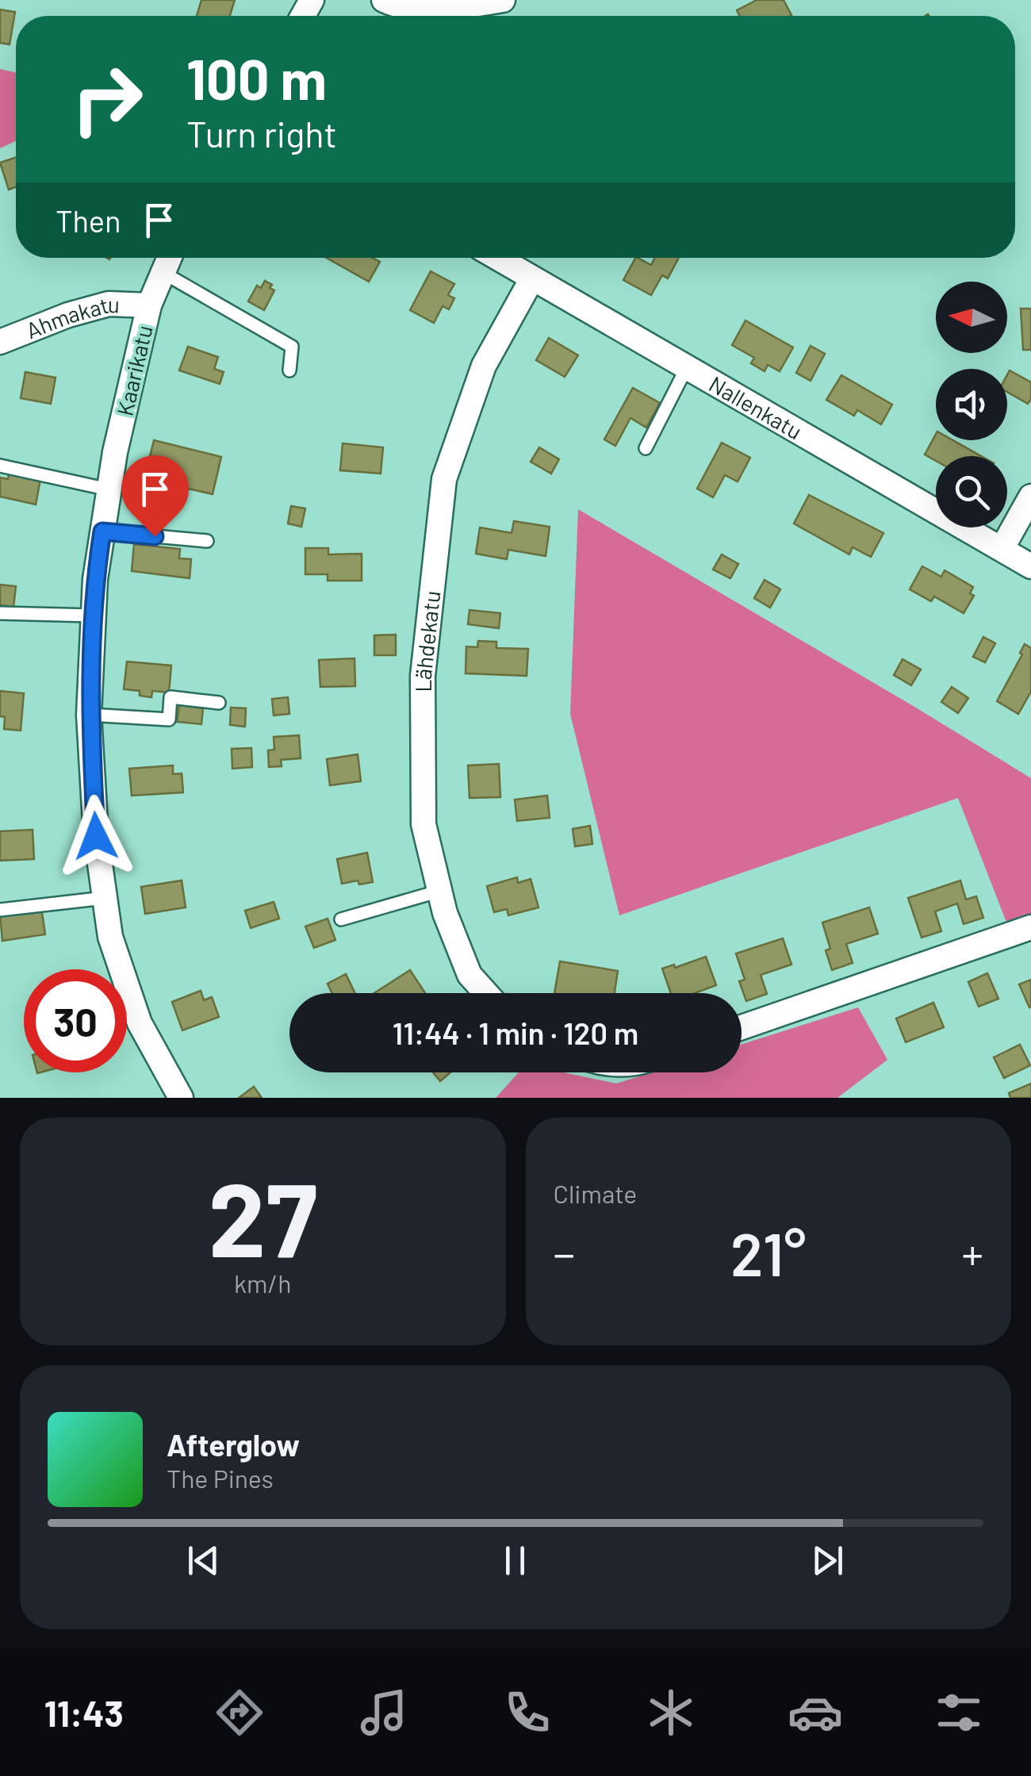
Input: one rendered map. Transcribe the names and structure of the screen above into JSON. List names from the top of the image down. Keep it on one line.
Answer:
{"streets":{"street":["Ahmakatu","Kaarikatu","Nallenkatu","Lähdekatu"]},"crossings":[["Ahmakatu","Kaarikatu"],["Nallenkatu","Lähdekatu"]],"north":"left","page":{"turn":["100 m","Turn right"],"then":"Then","limit":"30","trip":"11:44 · 1 min · 120 m","tile":[["27","km/h"],"Climate"],"heat":["−","21°","+"],"song":["Afterglow","The Pines"],"tabs":"11:43"}}
